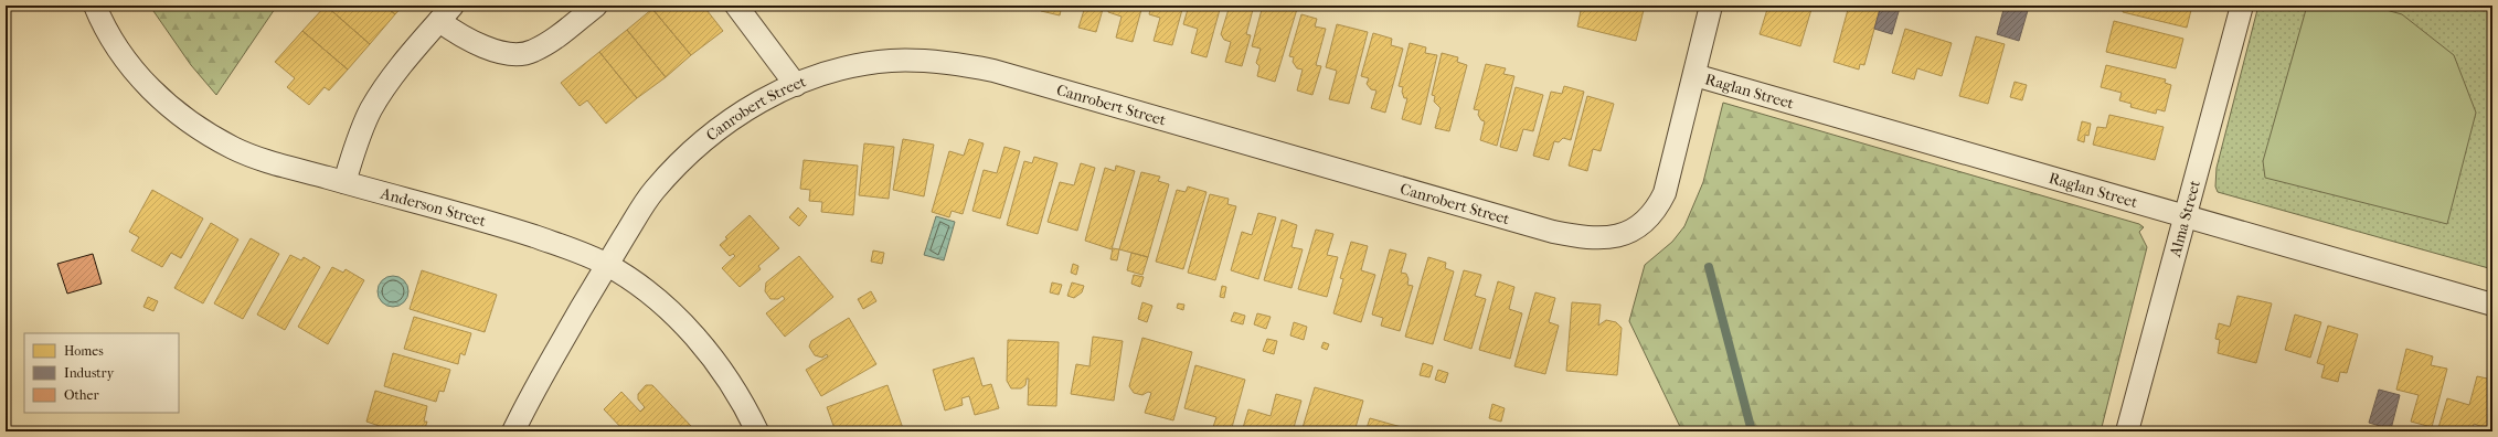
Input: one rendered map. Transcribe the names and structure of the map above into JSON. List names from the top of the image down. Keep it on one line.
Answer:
{"streets":{"street":["Raglan Street","Canrobert Street","Anderson Street","Alma Street"]},"crossings":[["Raglan Street","Canrobert Street"],["Raglan Street","Alma Street"],["Canrobert Street","Anderson Street"]],"legend":["Homes","Industry","Other"]}
